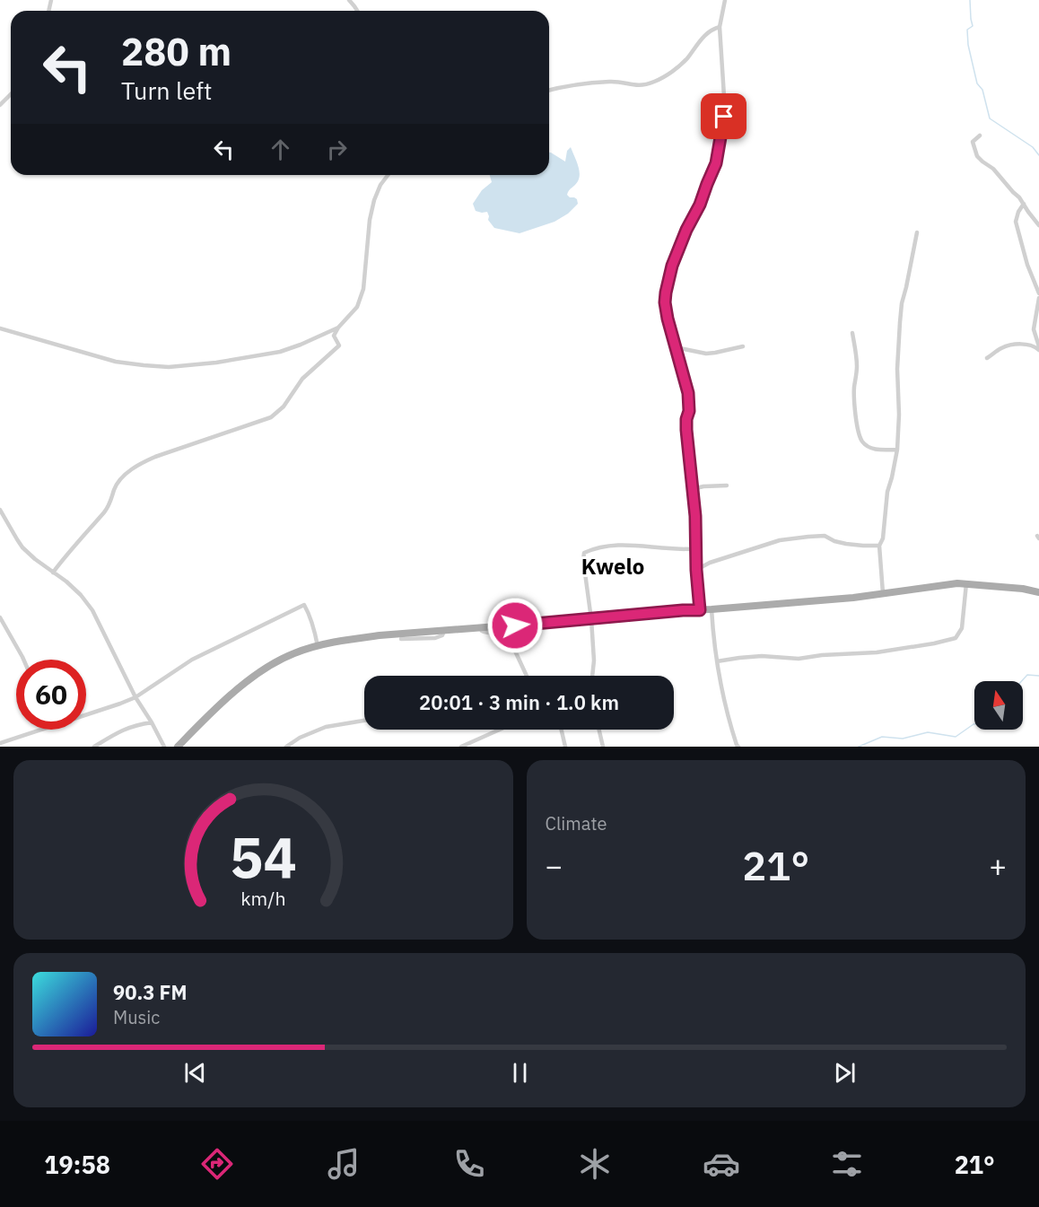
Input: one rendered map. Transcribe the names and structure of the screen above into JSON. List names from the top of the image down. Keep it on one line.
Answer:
{"districts":["Kwelo"],"north":"top","page":{"turn":["280 m","Turn left"],"limit":"60","trip":"20:01 · 3 min · 1.0 km","tile":"Climate","heat":["−","21°","+"],"song":["90.3 FM","Music"],"tabs":["19:58","21°"],"gauge":["54","km/h"]}}
